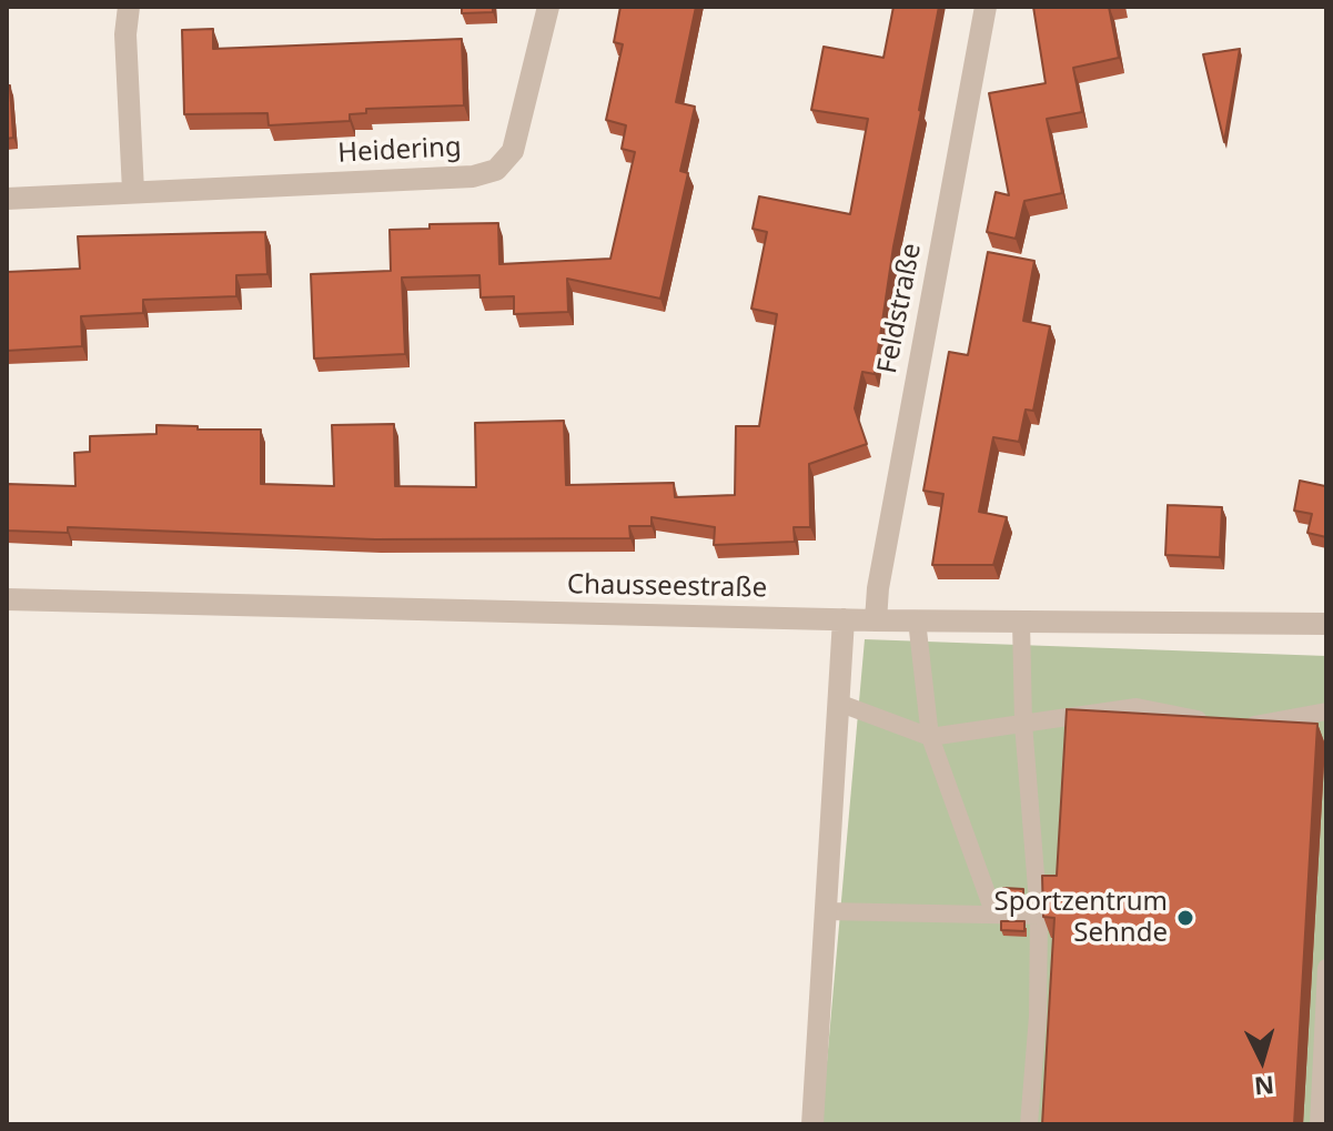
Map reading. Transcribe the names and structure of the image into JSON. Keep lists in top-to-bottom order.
{
  "streets": {
    "street": ["Heidering", "Feldstraße", "Chausseestraße"]
  },
  "crossings": [
    ["Feldstraße", "Chausseestraße"]
  ],
  "places": ["Sportzentrum Sehnde"],
  "north": "bottom"
}
